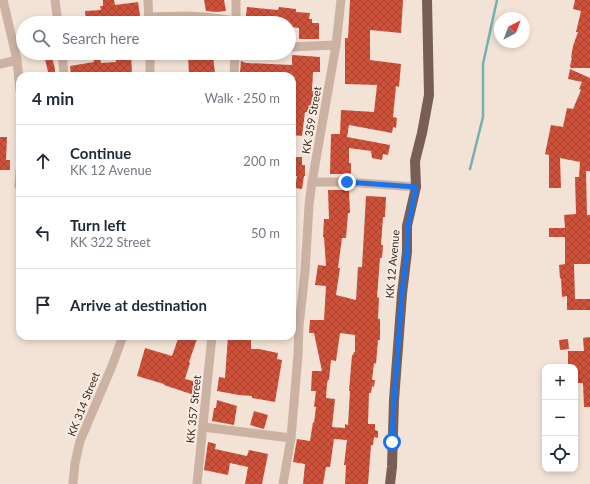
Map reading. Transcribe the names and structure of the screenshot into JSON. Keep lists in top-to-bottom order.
{
  "streets": {
    "main road": ["KK 12 Avenue"],
    "street": ["KK 359 Street", "KK 314 Street", "KK 357 Street"]
  },
  "north": "top right",
  "page": {
    "search": "Search here",
    "heading": ["4 min", "Walk · 250 m"],
    "list": [
      ["Continue", "KK 12 Avenue", "200 m"],
      ["Turn left", "KK 322 Street", "50 m"],
      "Arrive at destination"
    ],
    "map_buttons": ["+", "−"]
  }
}
